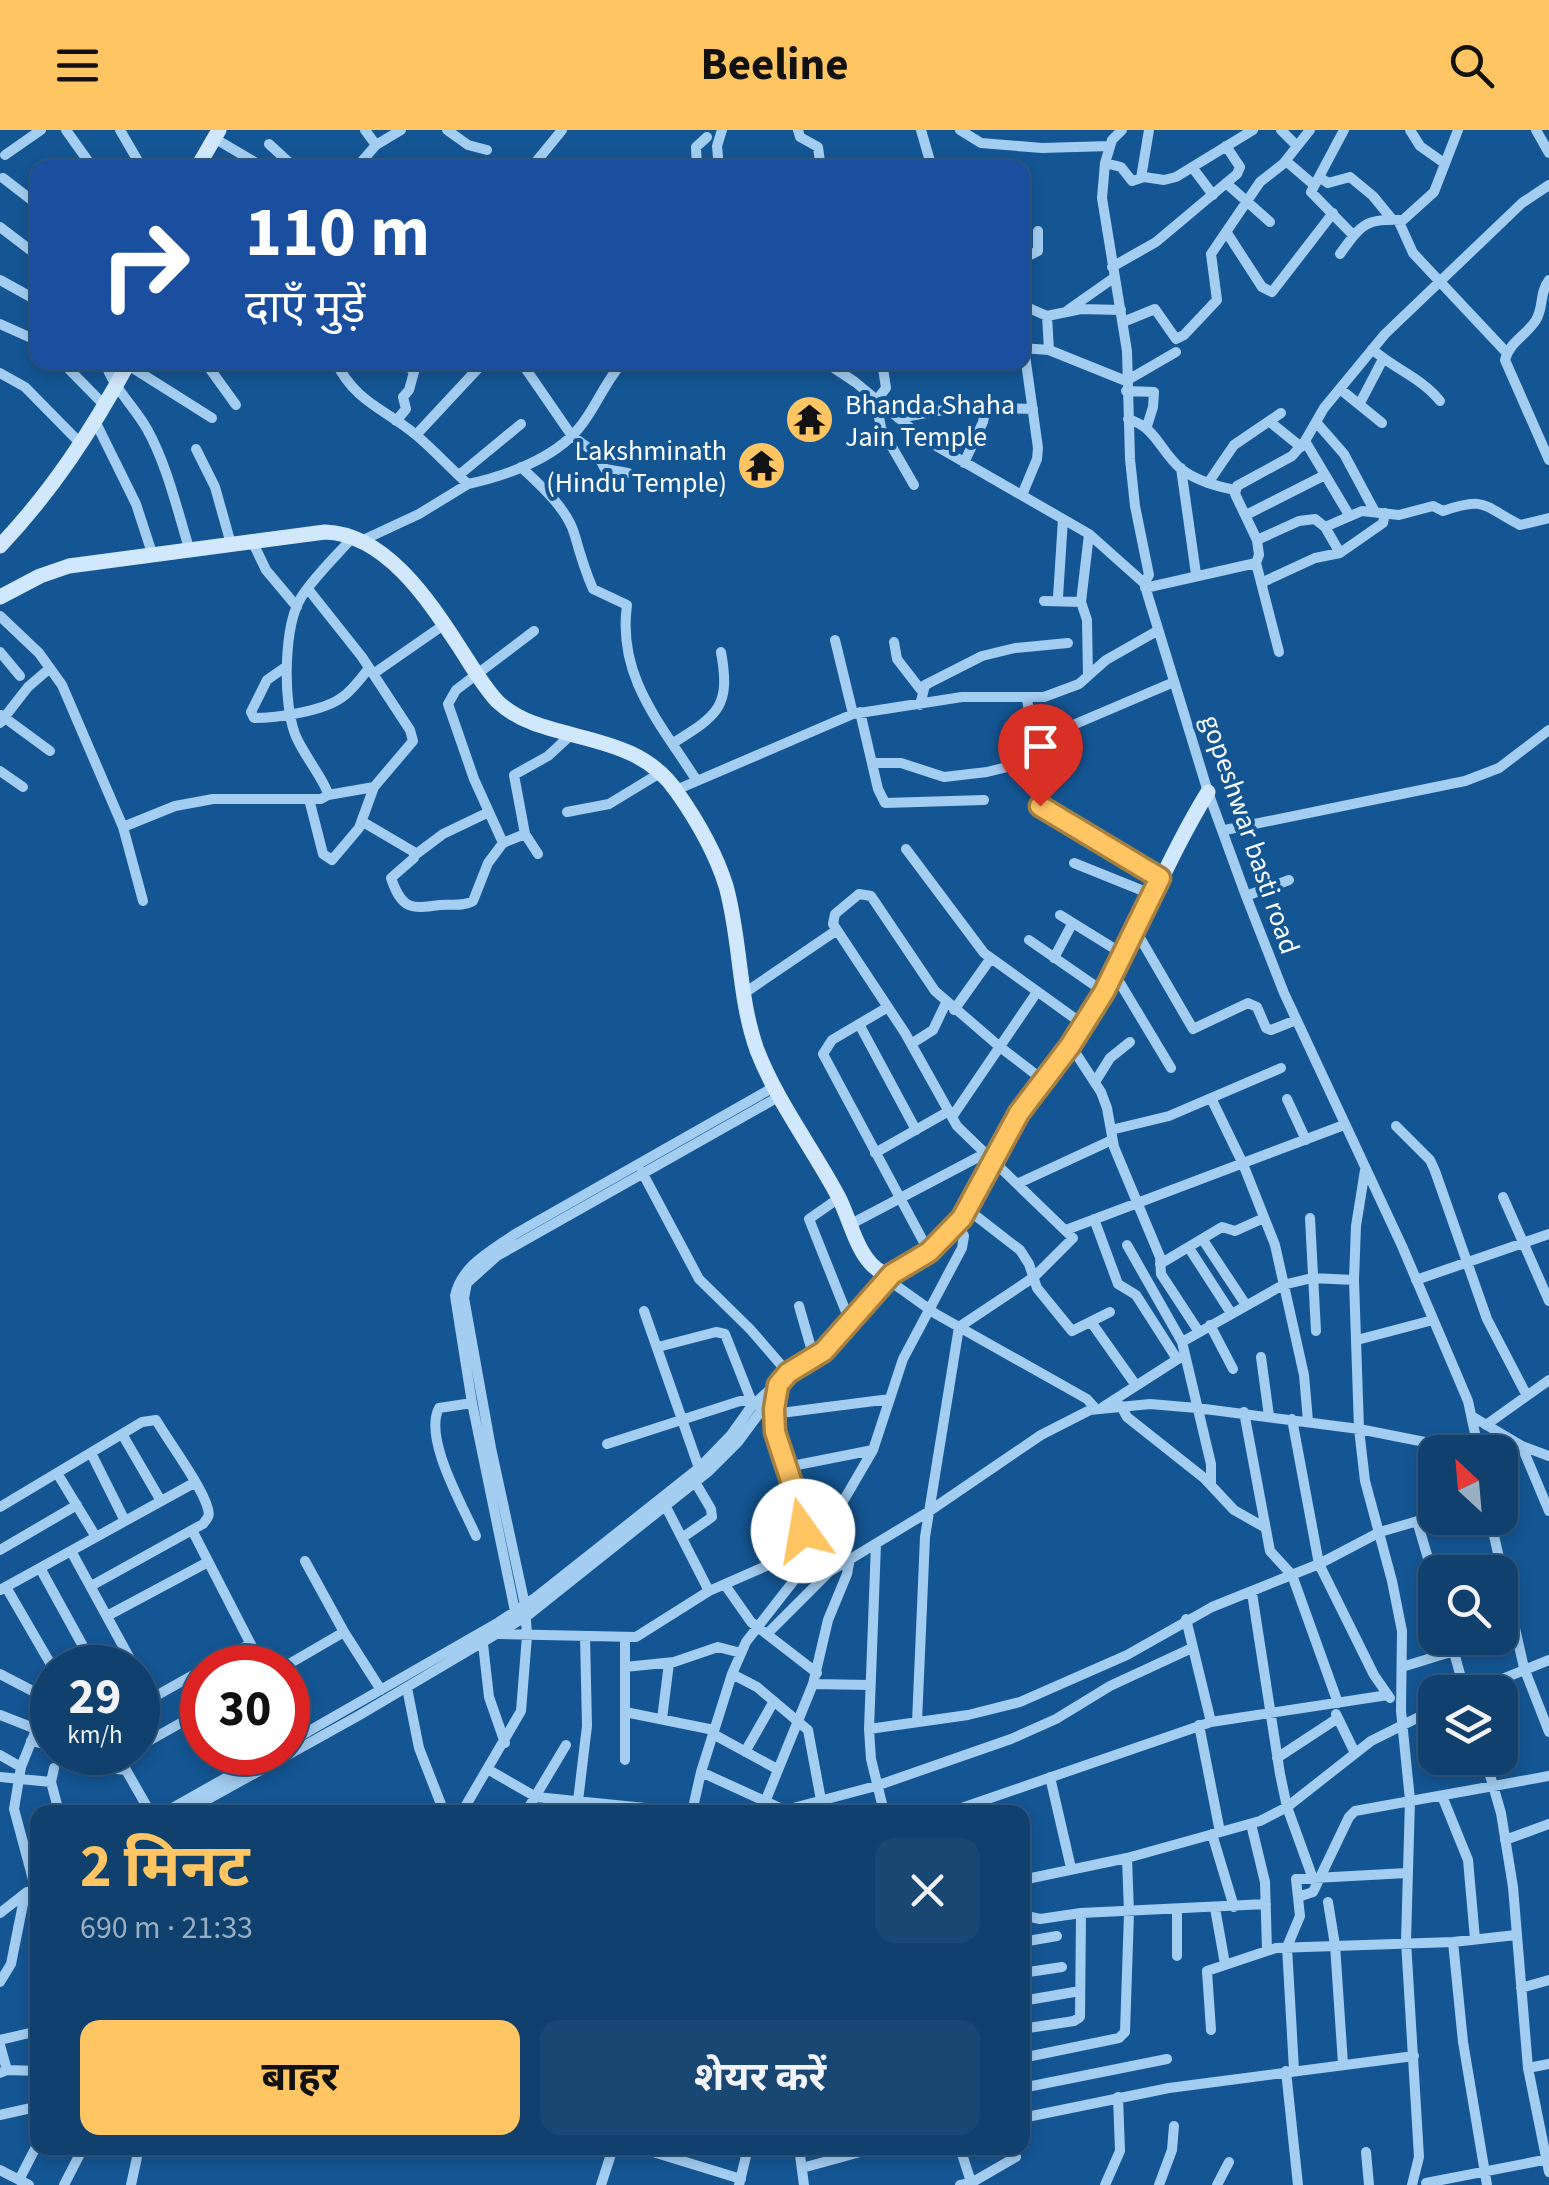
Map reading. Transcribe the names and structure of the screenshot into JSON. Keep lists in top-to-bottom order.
{
  "streets": {
    "street": ["gopeshwar basti road"]
  },
  "places": {
    "temple": ["Bhanda Shaha Jain Temple", "Lakshminath (Hindu Temple)"]
  },
  "north": "top left",
  "page": {
    "header": "Beeline",
    "turn": ["110 m", "दाएँ मुड़ें"],
    "speed": "29 km/h",
    "limit": "30",
    "heading": ["2 मिनट", "690 m · 21:33"],
    "buttons": ["बाहर", "शेयर करें"]
  }
}
